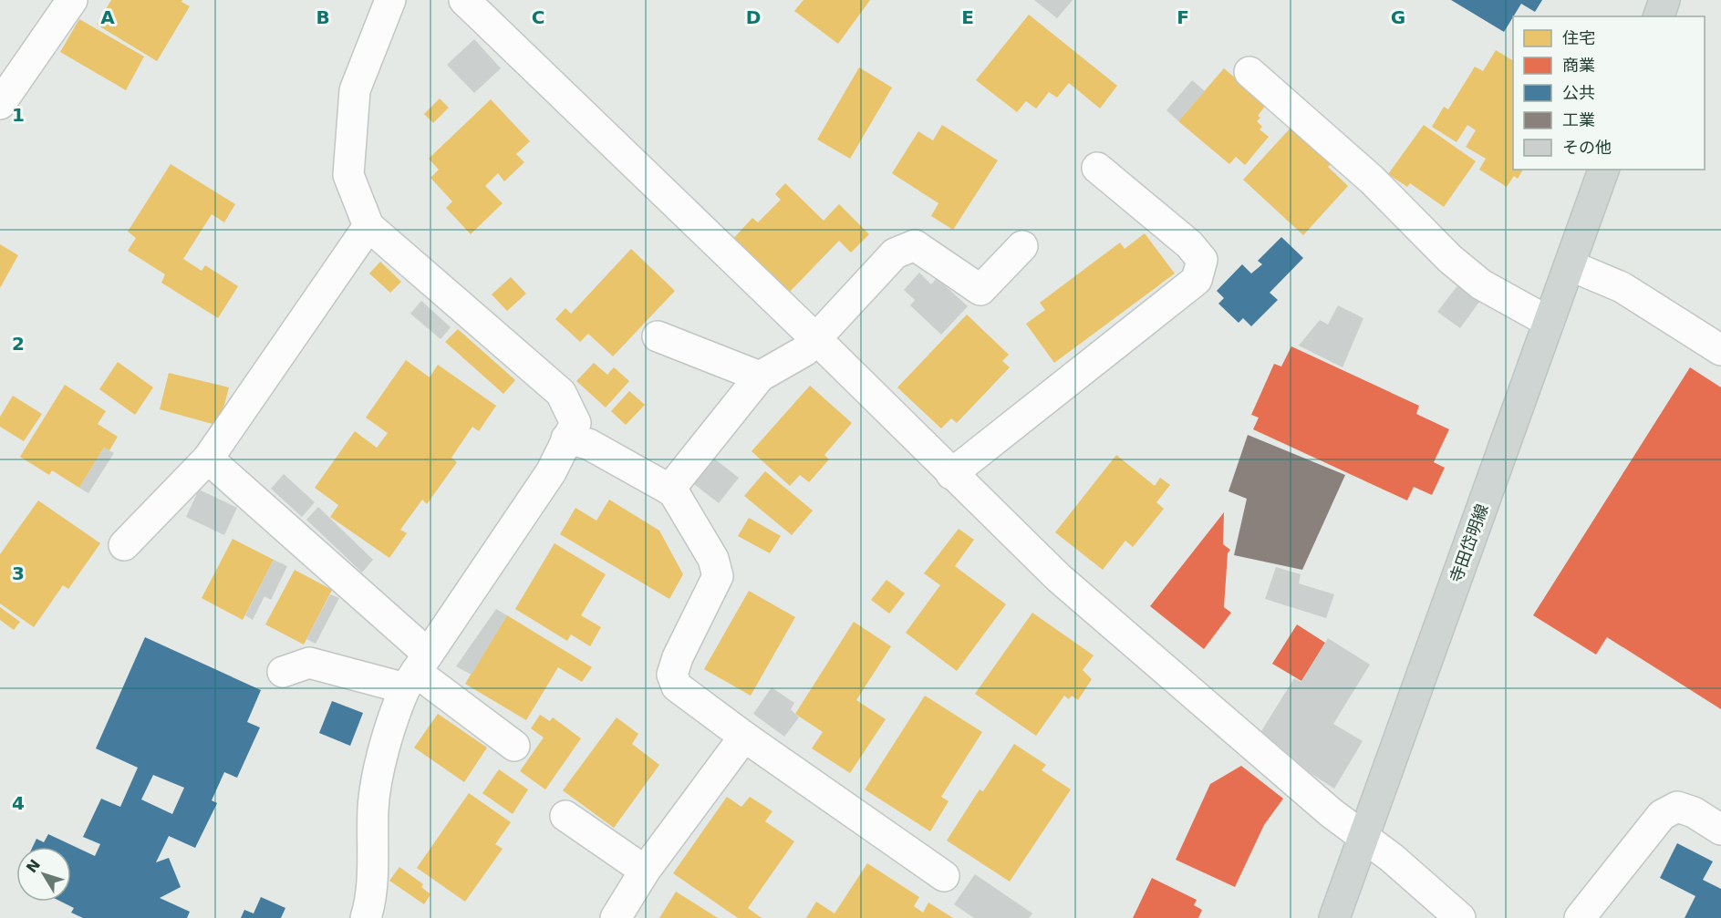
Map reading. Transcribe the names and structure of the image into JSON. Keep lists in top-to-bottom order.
{
  "streets": {
    "main road": ["寺田岱明線"]
  },
  "legend": [
    "住宅",
    "商業",
    "公共",
    "工業",
    "その他"
  ],
  "north": "top left",
  "grid": {
    "columns": [
      "A",
      "B",
      "C",
      "D",
      "E",
      "F",
      "G"
    ],
    "rows": [
      "1",
      "2",
      "3",
      "4"
    ]
  }
}
